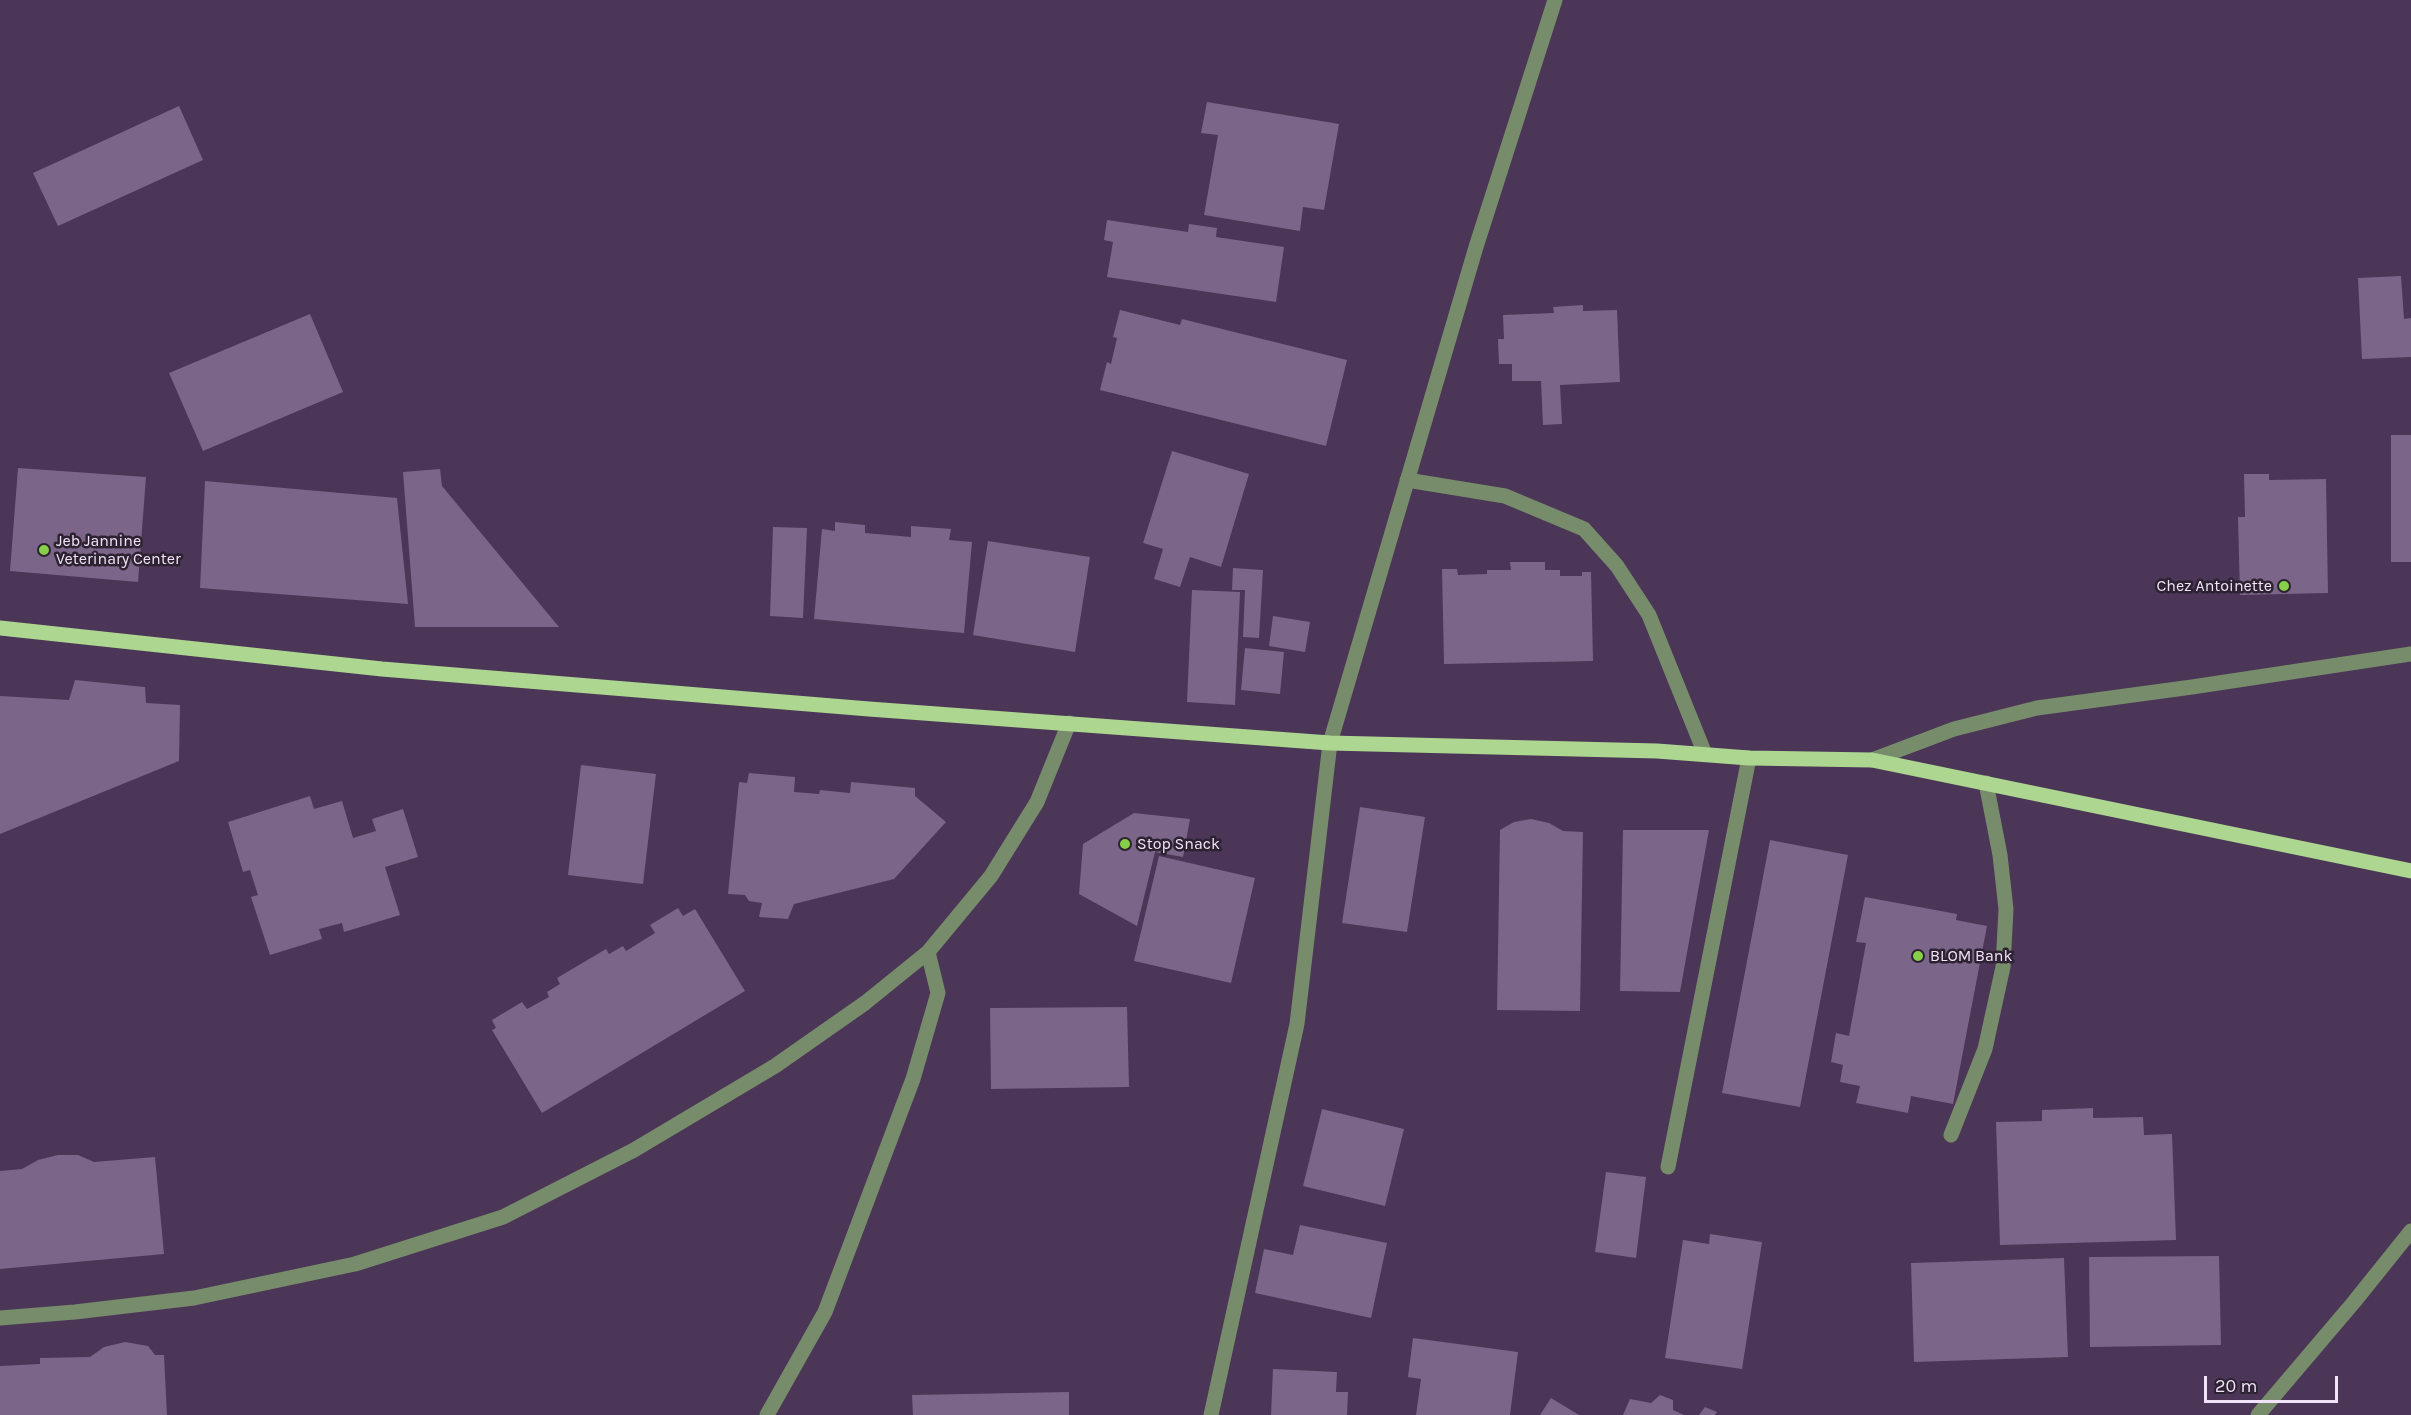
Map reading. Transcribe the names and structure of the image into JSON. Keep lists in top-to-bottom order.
{
  "places": [
    "Jeb Jannine Veterinary Center",
    "Chez Antoinette",
    "Stop Snack",
    "BLOM Bank"
  ],
  "scale_bar": "20 m"
}
